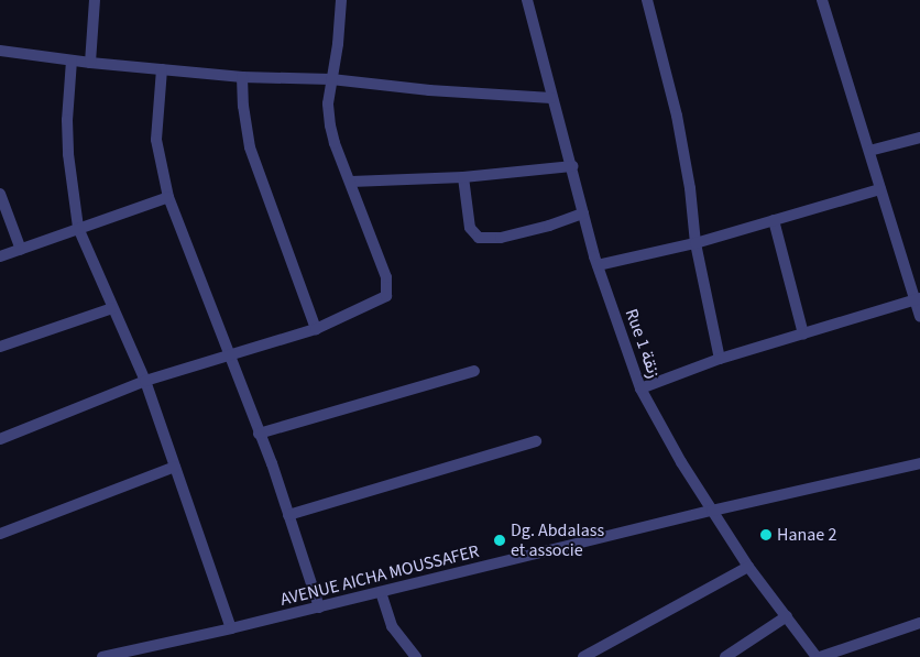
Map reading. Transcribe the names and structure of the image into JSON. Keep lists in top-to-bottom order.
{
  "streets": {
    "street": ["Rue 1 زنقة", "AVENUE AICHA MOUSSAFER"]
  },
  "crossings": [
    ["Rue 1 زنقة", "AVENUE AICHA MOUSSAFER"]
  ],
  "places": ["Hanae 2", "Dg. Abdalass et associe"]
}
